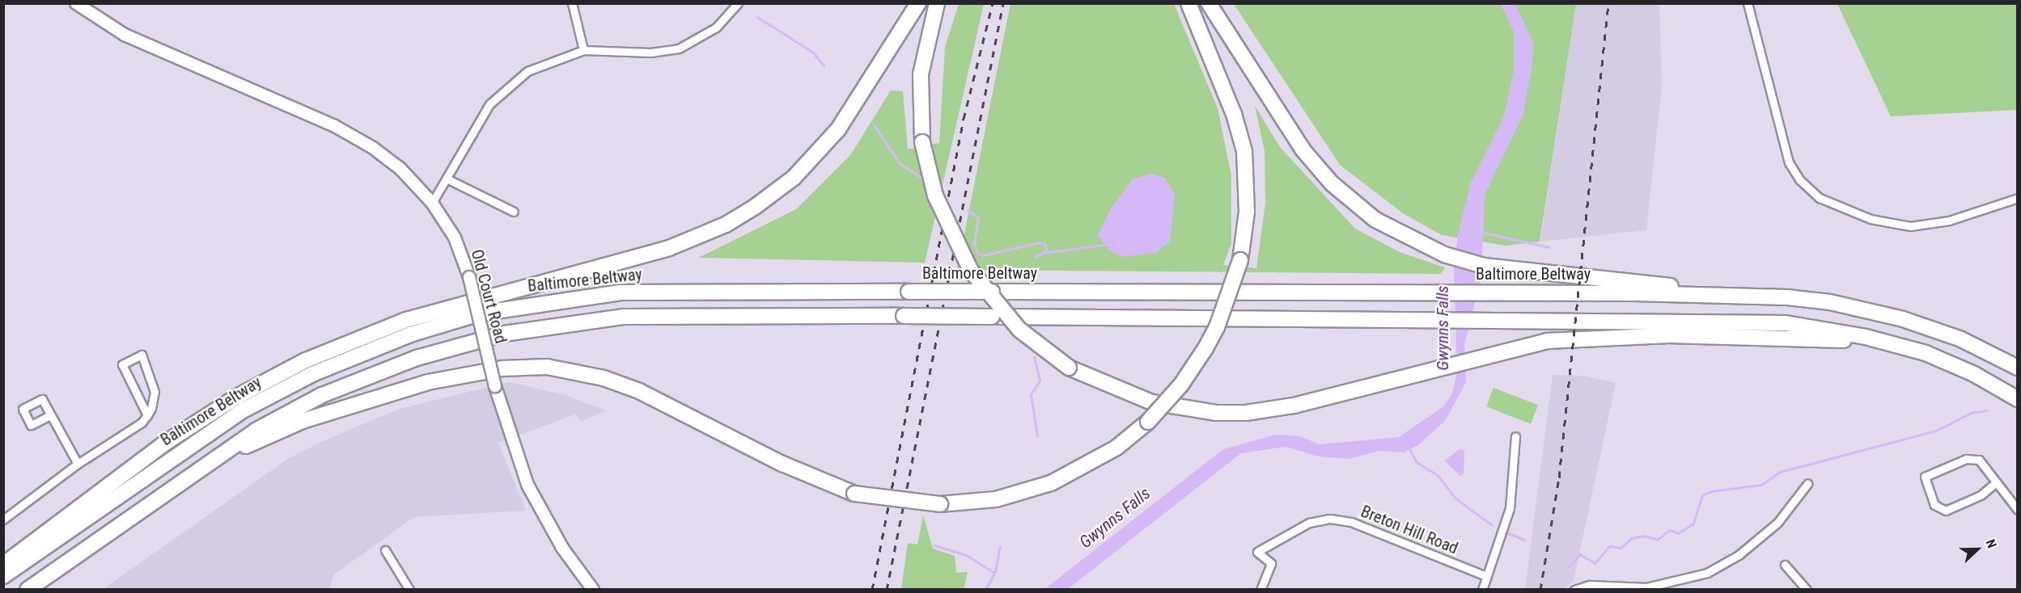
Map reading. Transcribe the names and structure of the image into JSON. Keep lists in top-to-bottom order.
{
  "streets": {
    "highway": ["Baltimore Beltway"],
    "main road": ["Old Court Road"],
    "street": ["Breton Hill Road"]
  },
  "water": ["Gwynns Falls"],
  "north": "right"
}
